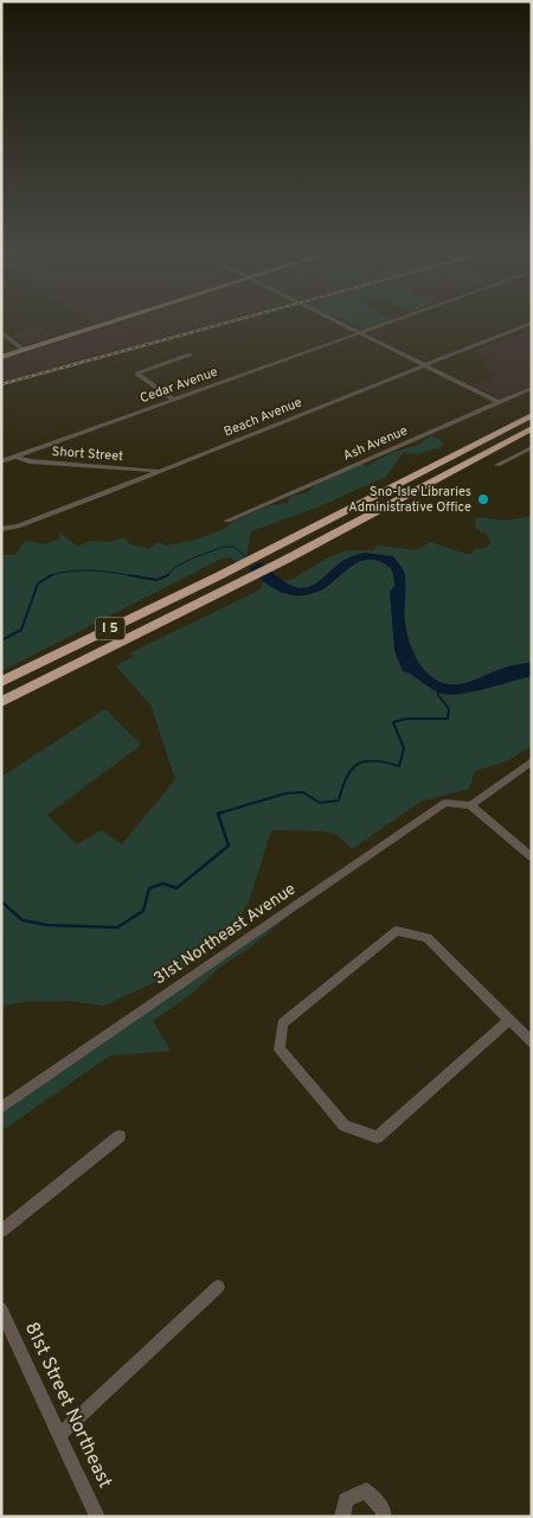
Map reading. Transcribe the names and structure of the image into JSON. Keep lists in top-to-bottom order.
{
  "streets": {
    "highway": ["I 5"],
    "street": [
      "Cedar Avenue",
      "Beach Avenue",
      "Ash Avenue",
      "Short Street",
      "31st Northeast Avenue",
      "81st Street Northeast"
    ]
  },
  "crossings": [
    ["Cedar Avenue", "Short Street"],
    ["Beach Avenue", "Short Street"]
  ],
  "places": ["Sno-Isle Libraries Administrative Office"]
}
